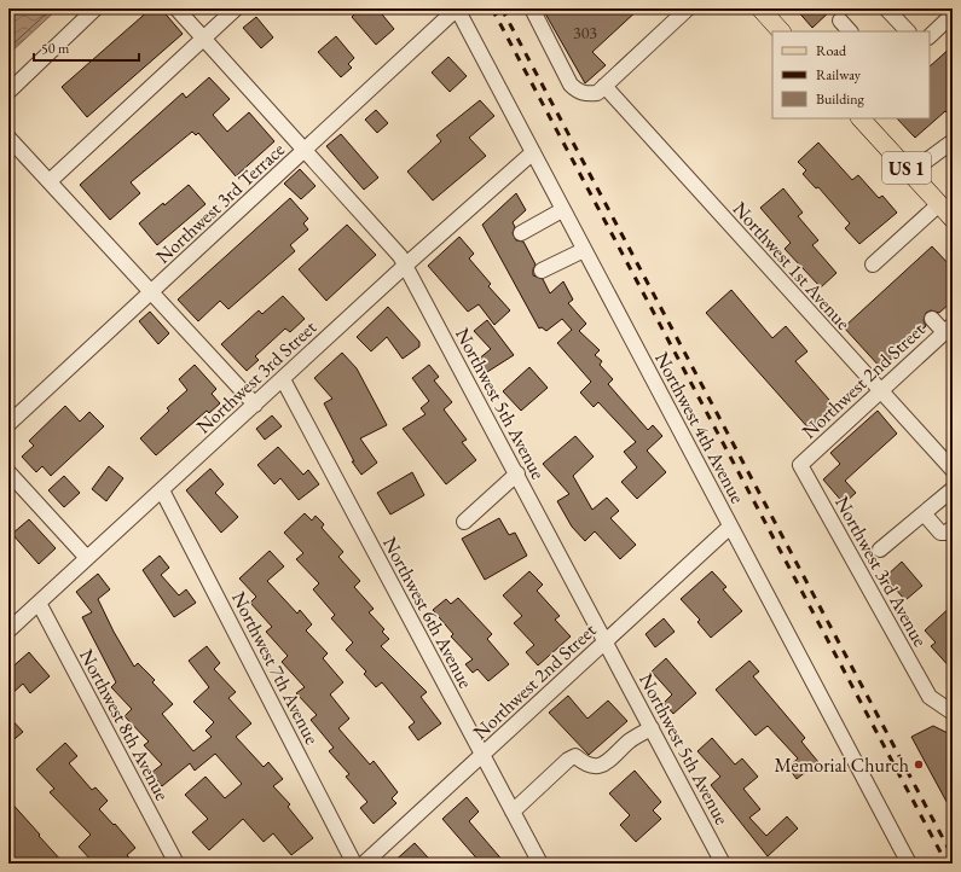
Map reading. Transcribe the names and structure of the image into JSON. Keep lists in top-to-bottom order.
{
  "streets": {
    "main road": ["US 1"],
    "street": [
      "Northwest 3rd Terrace",
      "Northwest 1st Avenue",
      "Northwest 3rd Street",
      "Northwest 2nd Street",
      "Northwest 5th Avenue",
      "Northwest 4th Avenue",
      "Northwest 3rd Avenue",
      "Northwest 6th Avenue",
      "Northwest 7th Avenue",
      "Northwest 8th Avenue"
    ]
  },
  "crossings": [
    ["Northwest 3rd Terrace", "Northwest 5th Avenue"],
    ["Northwest 3rd Terrace", "Northwest 4th Avenue"],
    ["Northwest 1st Avenue", "Northwest 2nd Street"],
    ["Northwest 3rd Street", "Northwest 5th Avenue"],
    ["Northwest 3rd Street", "Northwest 4th Avenue"],
    ["Northwest 3rd Street", "Northwest 6th Avenue"],
    ["Northwest 3rd Street", "Northwest 7th Avenue"],
    ["Northwest 3rd Street", "Northwest 8th Avenue"],
    ["Northwest 2nd Street", "Northwest 5th Avenue"],
    ["Northwest 2nd Street", "Northwest 4th Avenue"],
    ["Northwest 2nd Street", "Northwest 3rd Avenue"],
    ["Northwest 2nd Street", "Northwest 6th Avenue"]
  ],
  "places": ["Memorial Church"],
  "house_numbers": ["303"],
  "legend": ["Road", "Railway", "Building"],
  "scale_bar": "50 m"
}
